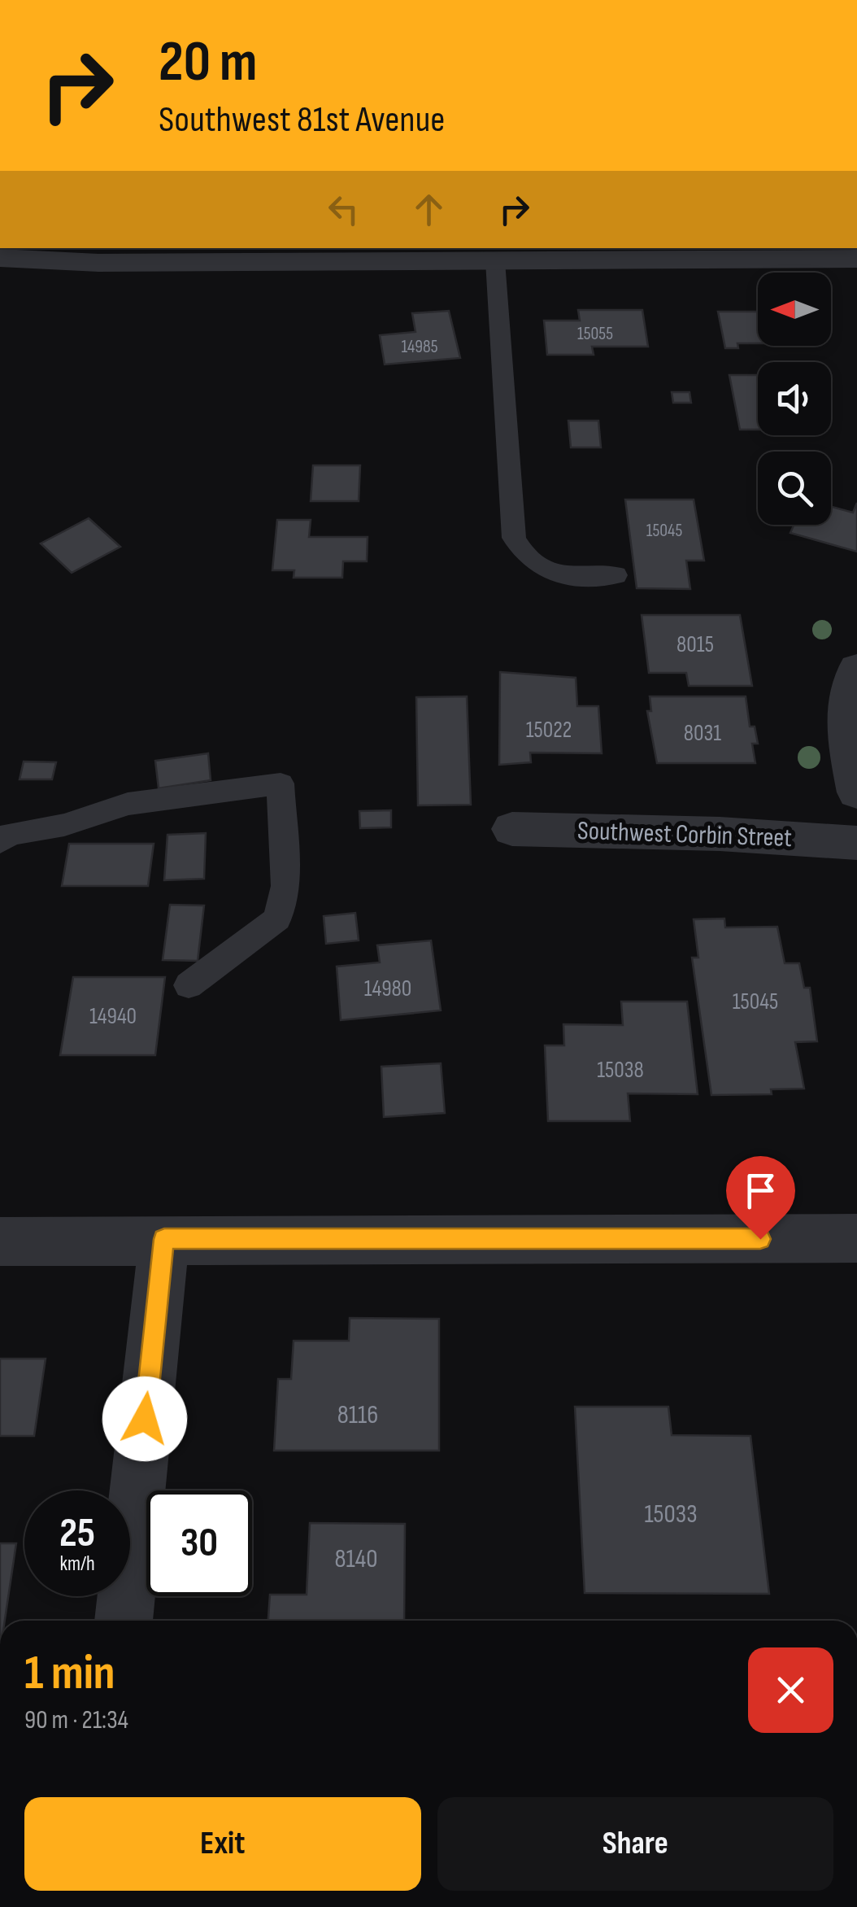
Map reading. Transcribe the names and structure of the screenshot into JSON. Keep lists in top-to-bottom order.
{
  "streets": {
    "street": ["Southwest Corbin Street"]
  },
  "house_numbers": [
    "15055",
    "14985",
    "15045",
    "8015",
    "15022",
    "8031",
    "14980",
    "15045",
    "14940",
    "15038",
    "8116",
    "15033",
    "8140"
  ],
  "north": "left",
  "page": {
    "turn": ["20 m", "Southwest 81st Avenue"],
    "speed": "25 km/h",
    "limit": "30",
    "heading": ["1 min", "90 m · 21:34"],
    "buttons": ["Exit", "Share"]
  }
}
